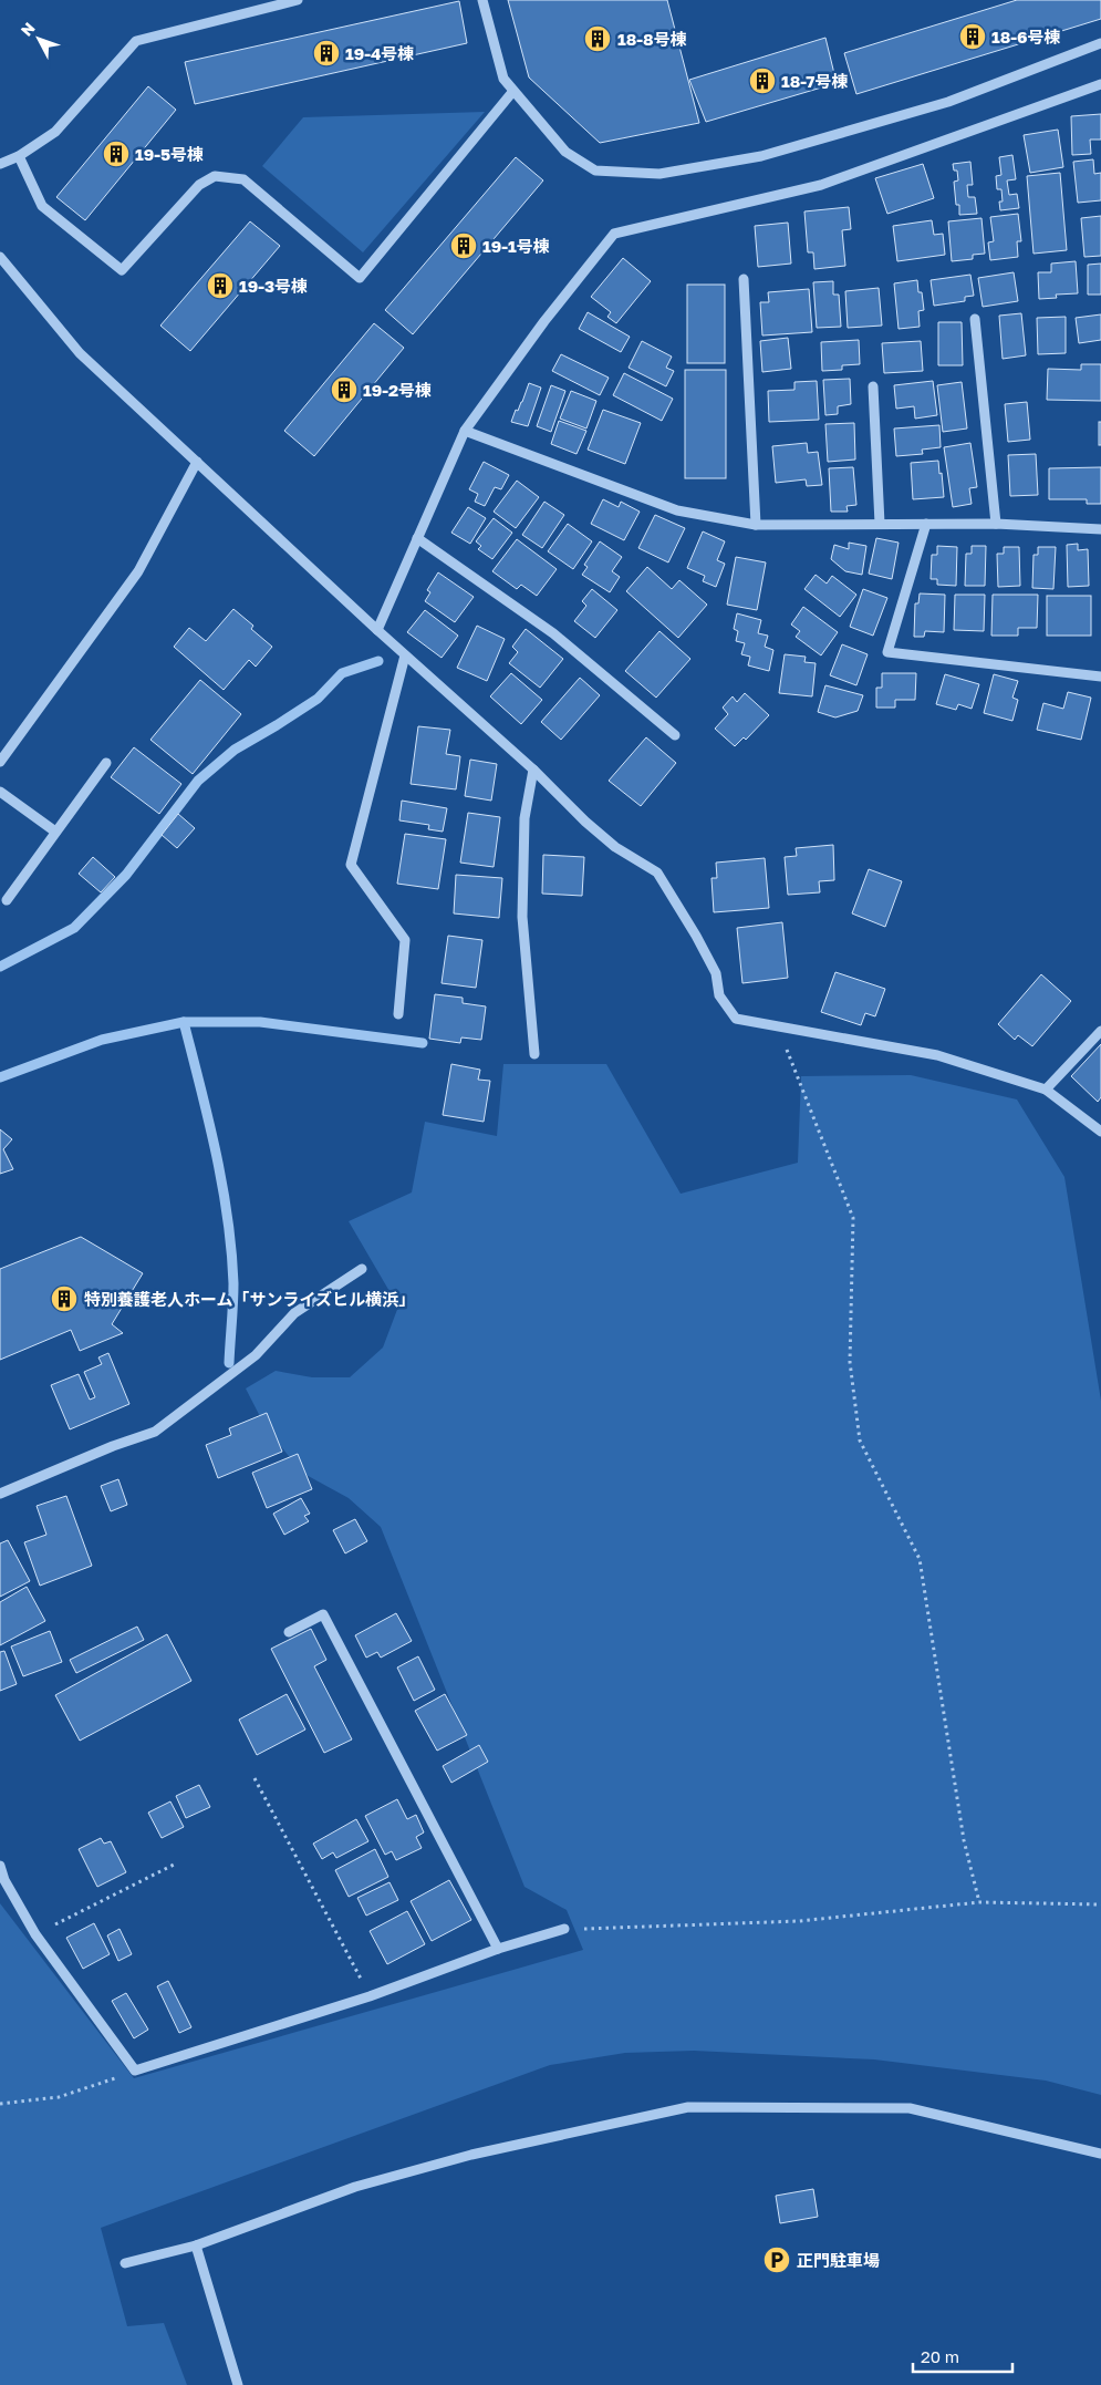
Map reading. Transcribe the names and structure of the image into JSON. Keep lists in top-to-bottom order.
{
  "places": {
    "building": [
      "18-6号棟",
      "18-8号棟",
      "19-4号棟",
      "18-7号棟",
      "19-5号棟",
      "19-1号棟",
      "19-3号棟",
      "19-2号棟",
      "特別養護老人ホーム「サンライズヒル横浜」"
    ],
    "parking": ["正門駐車場"]
  },
  "scale_bar": "20 m",
  "north": "top left"
}
